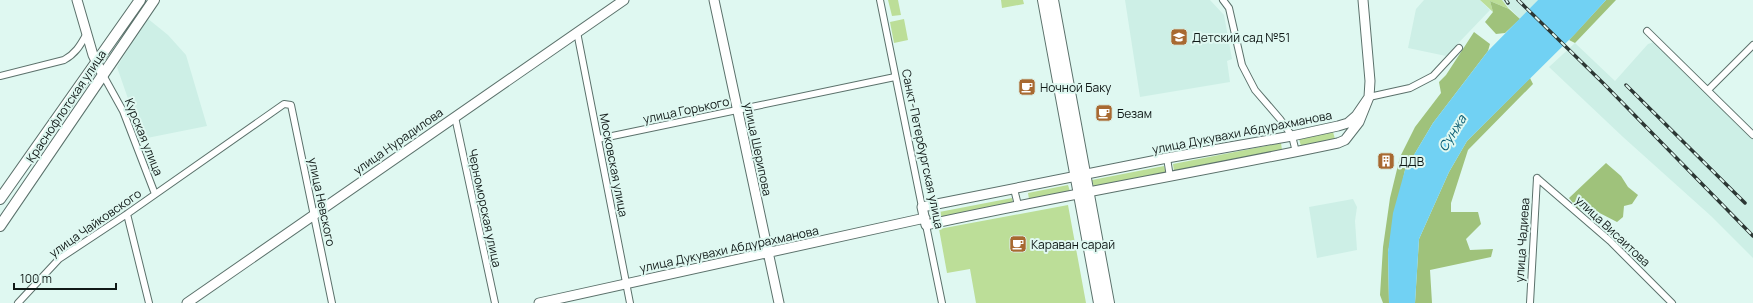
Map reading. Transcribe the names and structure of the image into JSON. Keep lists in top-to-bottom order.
{
  "streets": {
    "main road": ["Краснофлотская улица"],
    "street": [
      "улица Горького",
      "улица Дукувахи Абдурахманова",
      "Курская улица",
      "улица Нурадилова",
      "улица Шерипова",
      "Санкт-Петербургская улица",
      "Московская улица",
      "улица Невского",
      "Черноморская улица",
      "улица Чайковского",
      "улица Висаитова",
      "улица Чадиева"
    ]
  },
  "crossings": [
    ["Краснофлотская улица", "Курская улица"],
    ["улица Горького", "улица Шерипова"],
    ["улица Горького", "Санкт-Петербургская улица"],
    ["улица Горького", "Московская улица"],
    ["улица Дукувахи Абдурахманова", "улица Шерипова"],
    ["улица Дукувахи Абдурахманова", "Санкт-Петербургская улица"],
    ["улица Дукувахи Абдурахманова", "Московская улица"],
    ["Курская улица", "улица Чайковского"],
    ["улица Нурадилова", "Московская улица"],
    ["улица Нурадилова", "улица Невского"],
    ["улица Нурадилова", "Черноморская улица"],
    ["улица Невского", "улица Чайковского"],
    ["улица Висаитова", "улица Чадиева"]
  ],
  "water": ["Сунжа"],
  "places": {
    "school or university": ["Детский сад №51"],
    "cafe": ["Ночной Баку", "Безам", "Караван сарай"],
    "building": ["ДДВ"]
  },
  "scale_bar": "100 m"
}
